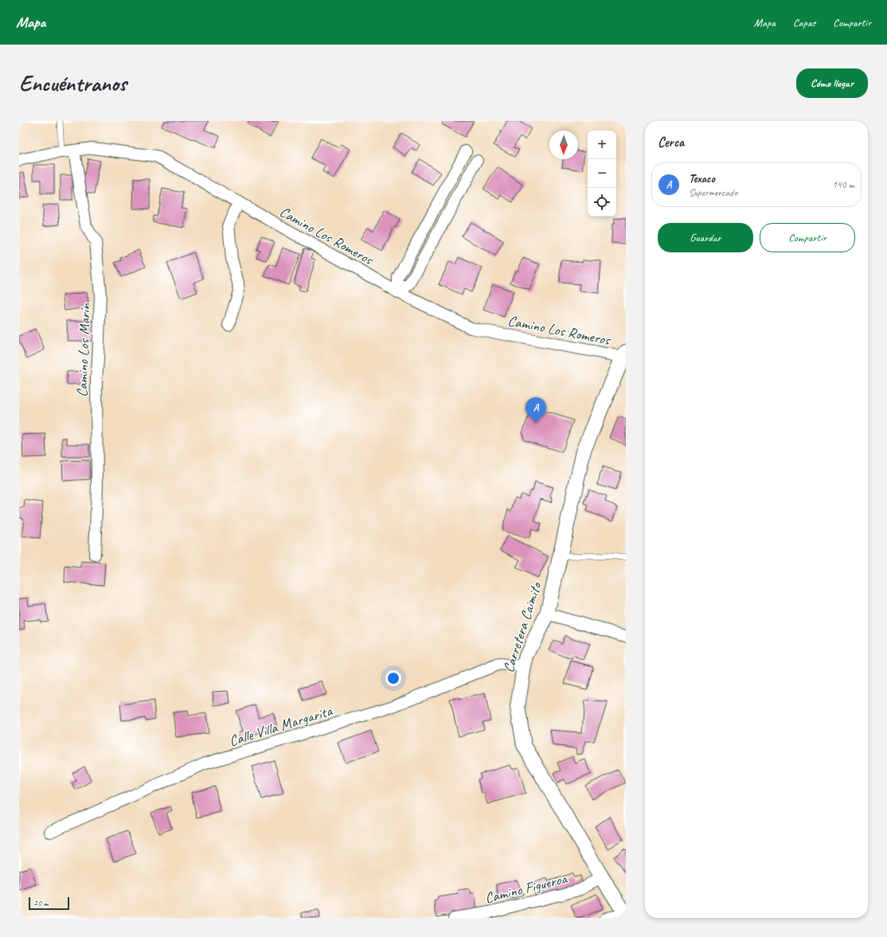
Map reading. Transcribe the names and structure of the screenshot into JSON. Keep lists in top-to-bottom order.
{
  "streets": {
    "street": [
      "Camino Los Romeros",
      "Camino Los Marín",
      "Carretera Caimito",
      "Calle Villa Margarita",
      "Camino Figueroa"
    ]
  },
  "crossings": [
    ["Camino Los Romeros", "Camino Los Marín"],
    ["Camino Los Romeros", "Carretera Caimito"],
    ["Carretera Caimito", "Calle Villa Margarita"],
    ["Carretera Caimito", "Camino Figueroa"]
  ],
  "scale_bar": "20 m",
  "north": "bottom",
  "page": {
    "header": "Mapa",
    "nav": ["Mapa", "Capas", "Compartir"],
    "buttons": [
      "Cómo llegar",
      ["Guardar", "Compartir"]
    ],
    "title": "Encuéntranos",
    "heading": "Cerca",
    "map_buttons": ["+", "−"],
    "list": [
      {
        "mark": "A",
        "name": "Texaco",
        "note": "Supermercado",
        "value": "140 m"
      }
    ],
    "pins": "A",
    "scale": "20 m"
  }
}
